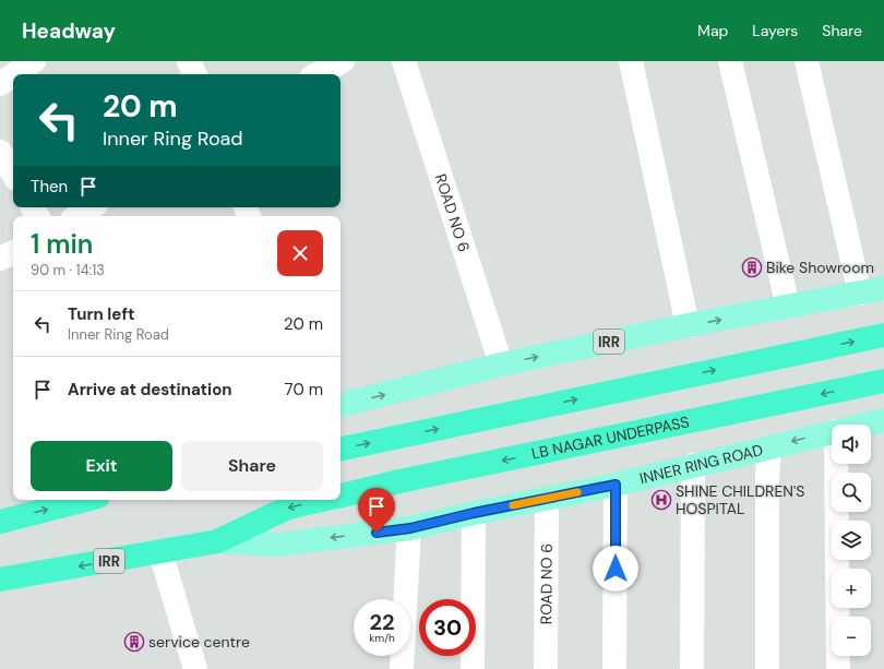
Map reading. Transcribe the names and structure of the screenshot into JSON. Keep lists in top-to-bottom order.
{
  "streets": {
    "highway": ["IRR", "LB NAGAR UNDERPASS", "INNER RING ROAD"],
    "street": ["ROAD NO 6"]
  },
  "crossings": [
    ["ROAD NO 6", "IRR"],
    ["ROAD NO 6", "INNER RING ROAD"],
    ["LB NAGAR UNDERPASS", "INNER RING ROAD"]
  ],
  "one_way": ["INNER RING ROAD"],
  "places": {
    "building": ["Bike Showroom", "service centre"],
    "hospital": ["SHINE CHILDREN'S HOSPITAL"]
  },
  "page": {
    "header": "Headway",
    "nav": ["Map", "Layers", "Share"],
    "turn": ["20 m", "Inner Ring Road"],
    "then": "Then",
    "heading": ["1 min", "90 m · 14:13"],
    "list": [
      {
        "name": "Turn left",
        "note": "Inner Ring Road",
        "value": "20 m"
      },
      {
        "name": "Arrive at destination",
        "value": "70 m"
      }
    ],
    "map_buttons": ["+", "−"],
    "buttons": ["Exit", "Share"],
    "speed": "22 km/h",
    "limit": "30"
  }
}
